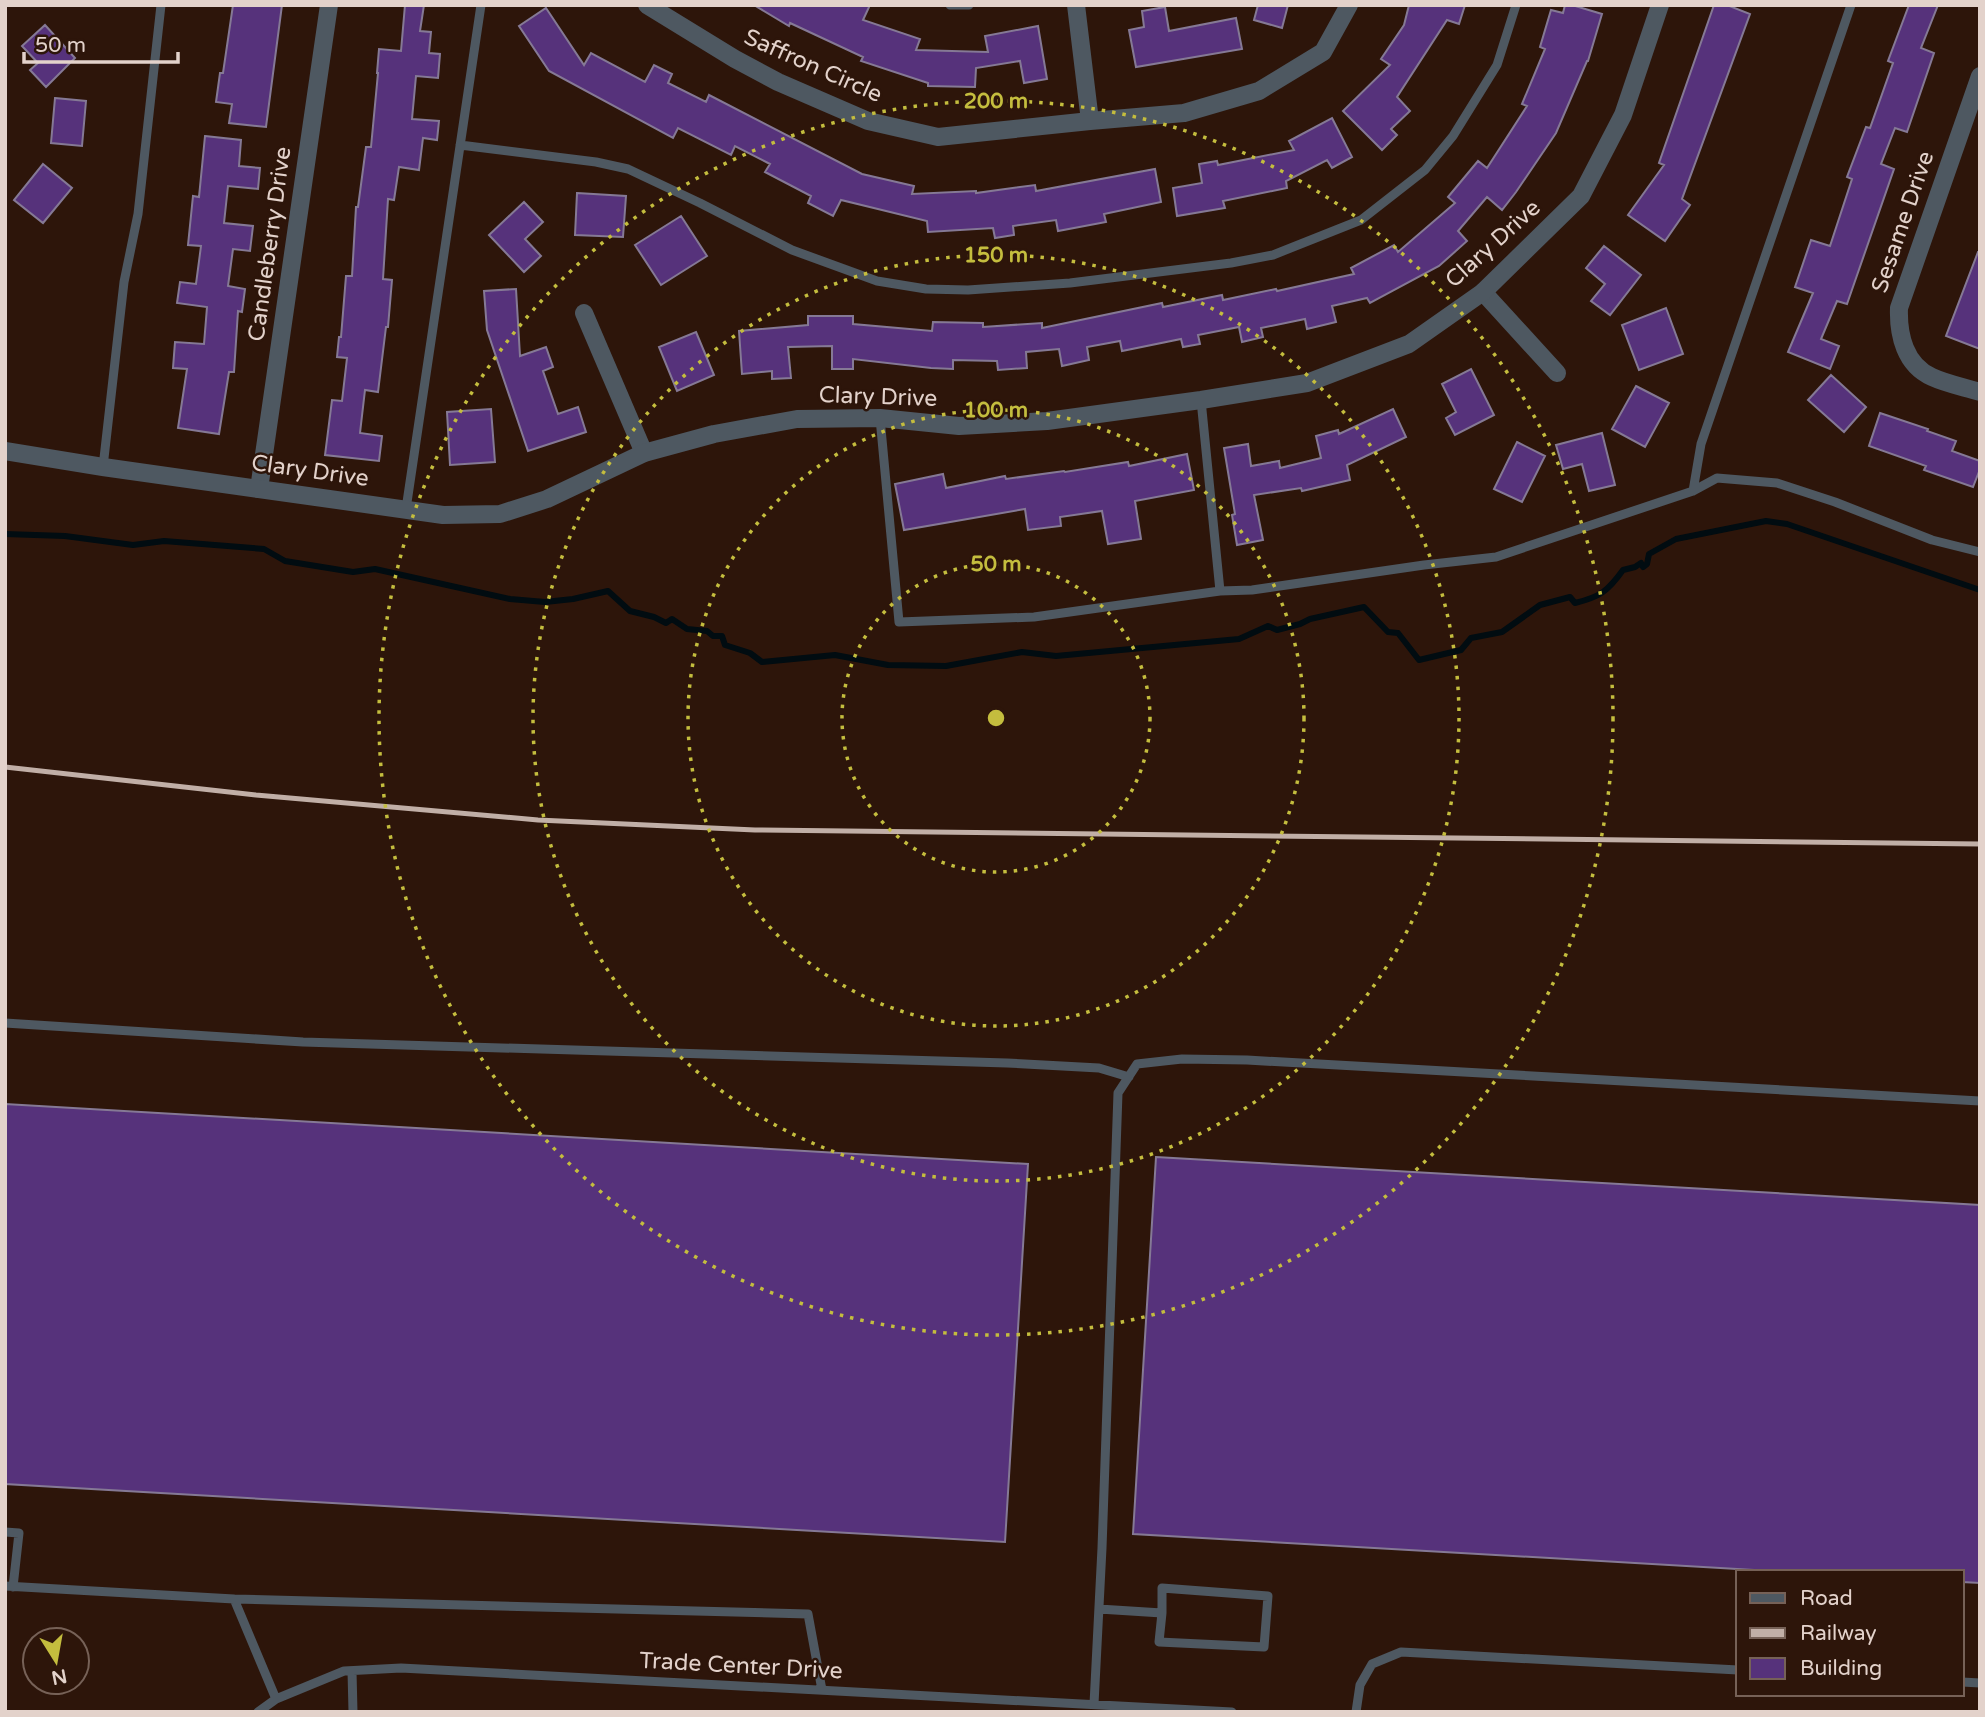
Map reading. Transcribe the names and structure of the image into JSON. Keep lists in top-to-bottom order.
{
  "streets": {
    "street": [
      "Saffron Circle",
      "Sesame Drive",
      "Candleberry Drive",
      "Clary Drive"
    ],
    "lane": ["Trade Center Drive"]
  },
  "crossings": [
    ["Candleberry Drive", "Clary Drive"]
  ],
  "legend": ["Road", "Railway", "Building"],
  "scale_bar": "50 m",
  "north": "bottom",
  "rings": [
    "200 m",
    "150 m",
    "100 m",
    "50 m"
  ]
}
